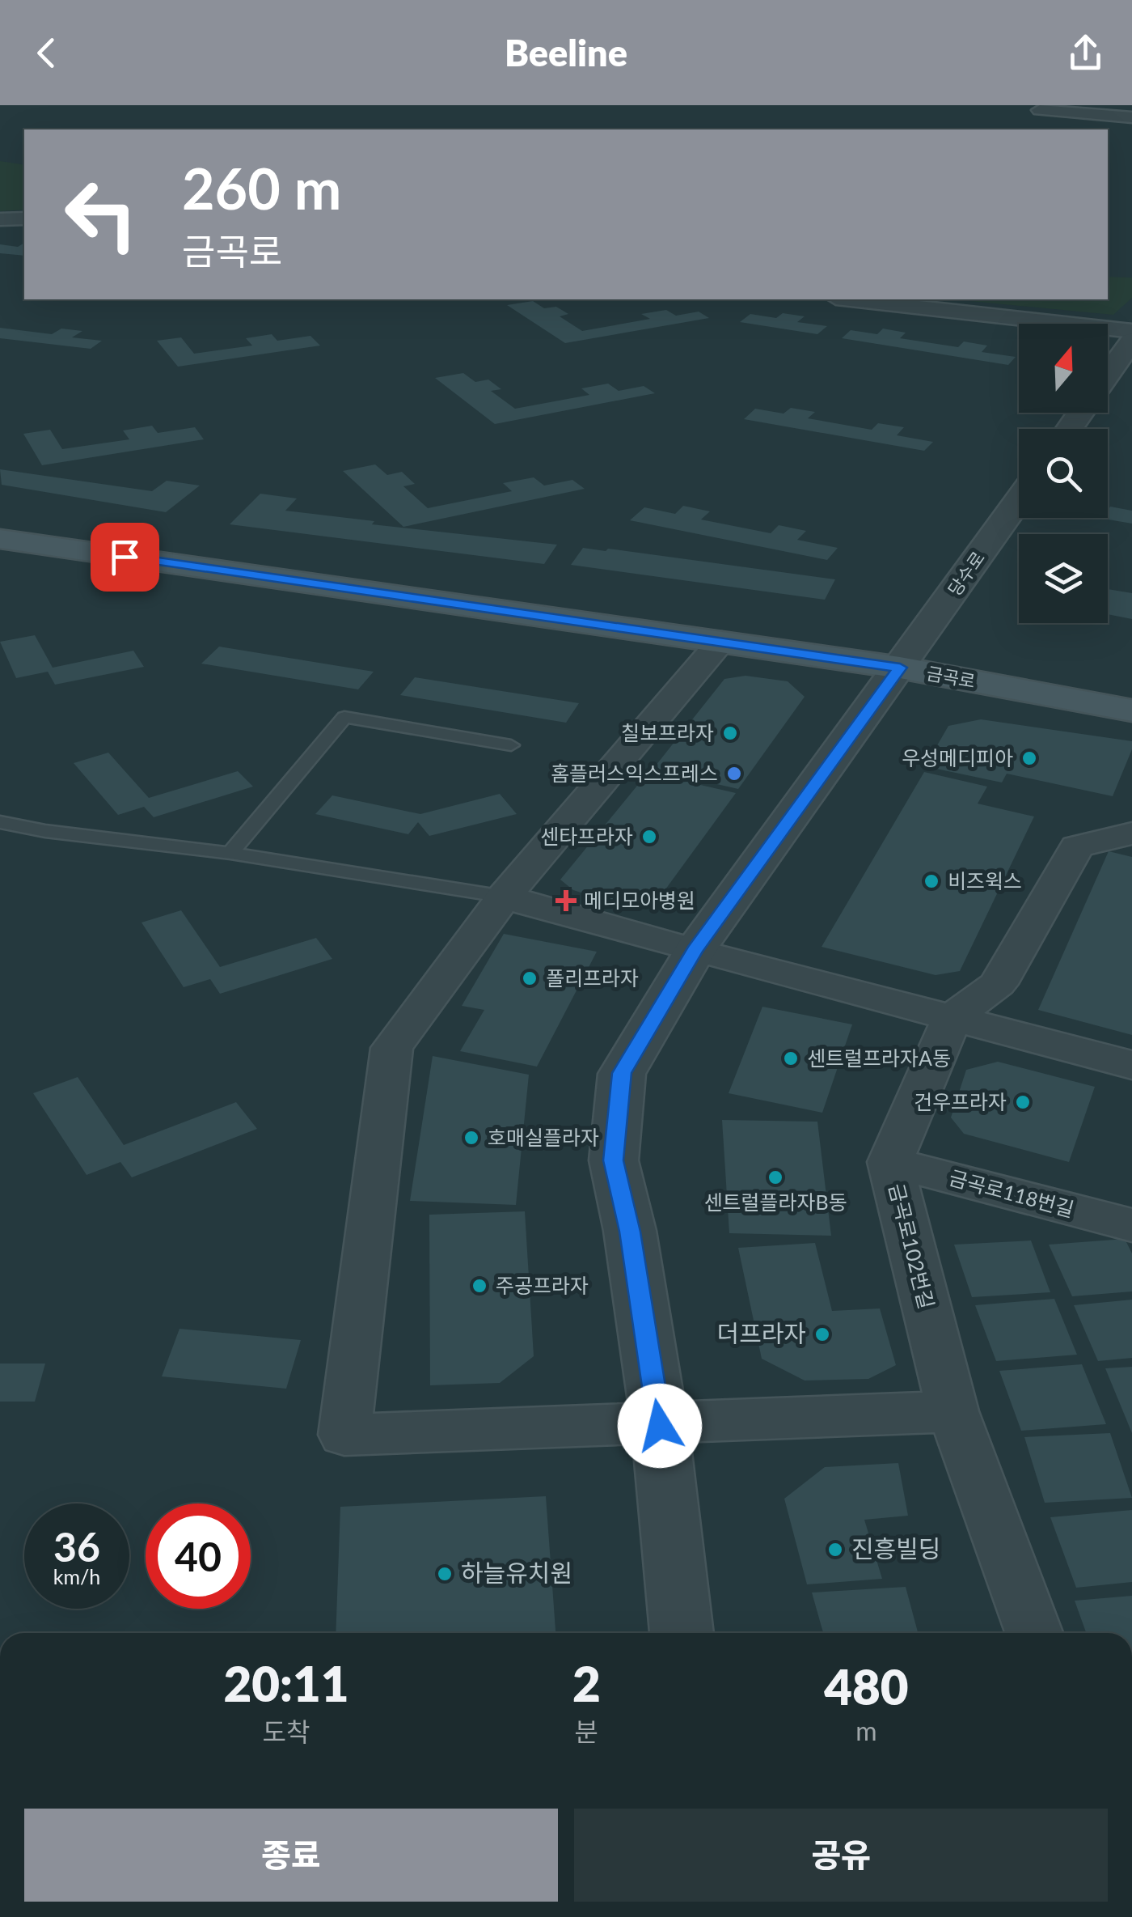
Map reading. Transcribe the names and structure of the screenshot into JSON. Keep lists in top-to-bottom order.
{
  "streets": {
    "main road": ["금곡로"],
    "street": ["당수로", "금곡로118번길", "금곡로102번길"]
  },
  "crossings": [
    ["당수로", "금곡로"],
    ["금곡로118번길", "금곡로102번길"]
  ],
  "places": {
    "other": [
      "칠보프라자",
      "우성메디피아",
      "홈플러스익스프레스",
      "센타프라자",
      "비즈윅스",
      "폴리프라자",
      "센트럴프라자A동",
      "건우프라자",
      "호매실플라자",
      "센트럴플라자B동",
      "주공프라자",
      "더프라자",
      "진흥빌딩",
      "하늘유치원"
    ],
    "health": ["메디모아병원"]
  },
  "north": "top",
  "page": {
    "header": "Beeline",
    "turn": ["260 m", "금곡로"],
    "speed": "36 km/h",
    "limit": "40",
    "eta": [
      "20:11",
      "도착",
      "2",
      "분",
      "480",
      "m"
    ],
    "buttons": ["종료", "공유"]
  }
}
